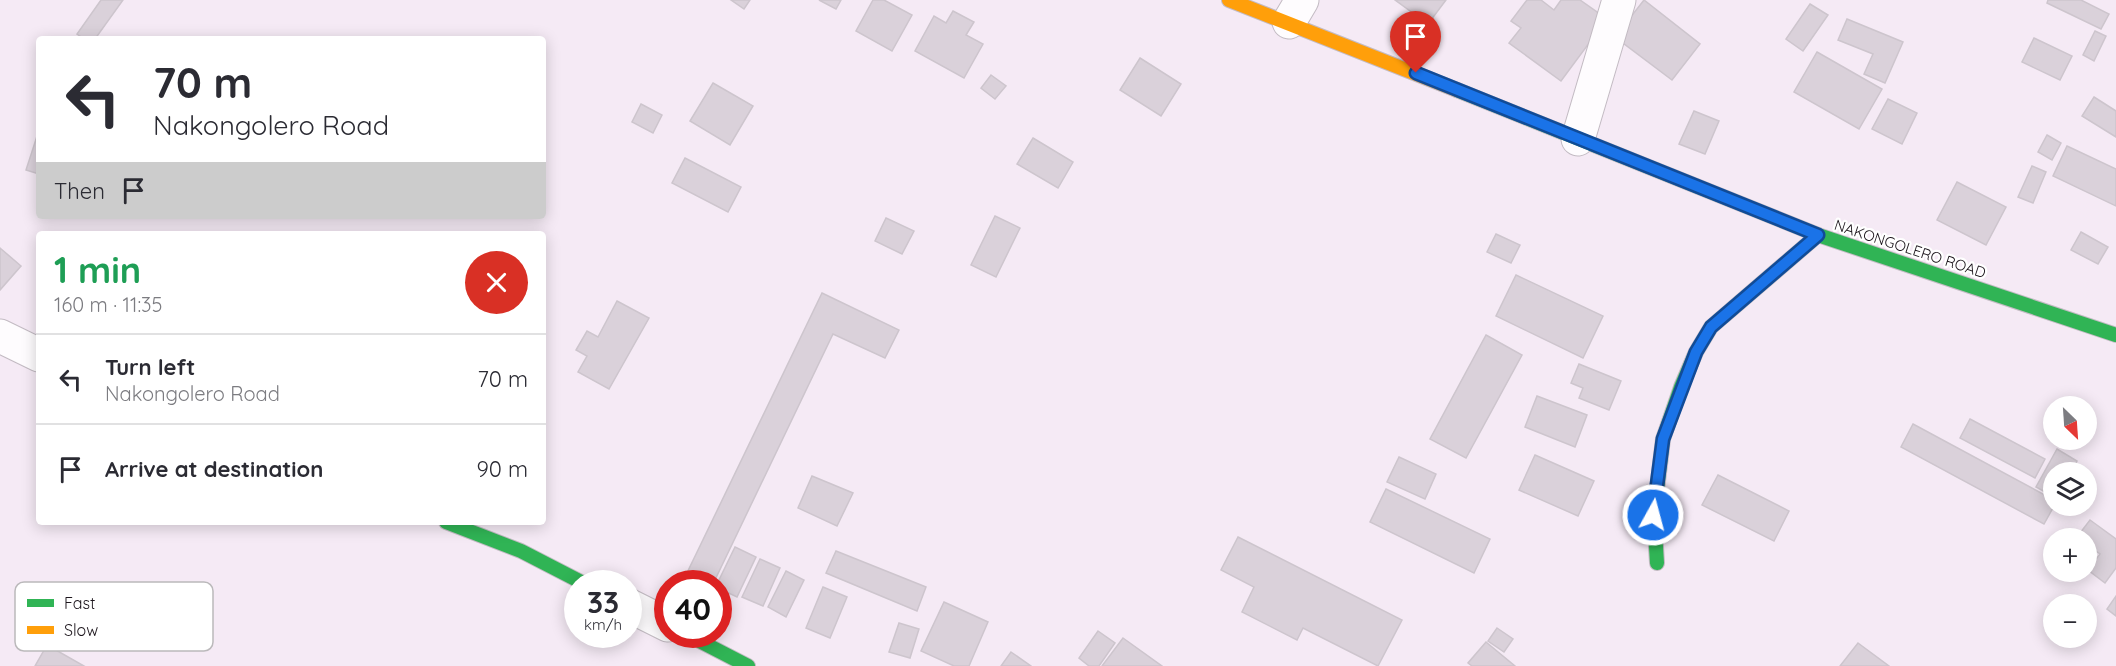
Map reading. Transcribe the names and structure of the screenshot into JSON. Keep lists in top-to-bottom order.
{
  "streets": {
    "street": ["NAKONGOLERO ROAD"]
  },
  "legend": ["Fast", "Slow"],
  "north": "bottom right",
  "page": {
    "turn": ["70 m", "Nakongolero Road"],
    "then": "Then",
    "heading": ["1 min", "160 m · 11:35"],
    "list": [
      {
        "name": "Turn left",
        "note": "Nakongolero Road",
        "value": "70 m"
      },
      {
        "name": "Arrive at destination",
        "value": "90 m"
      }
    ],
    "map_buttons": ["+", "−"],
    "speed": "33 km/h",
    "limit": "40"
  }
}
